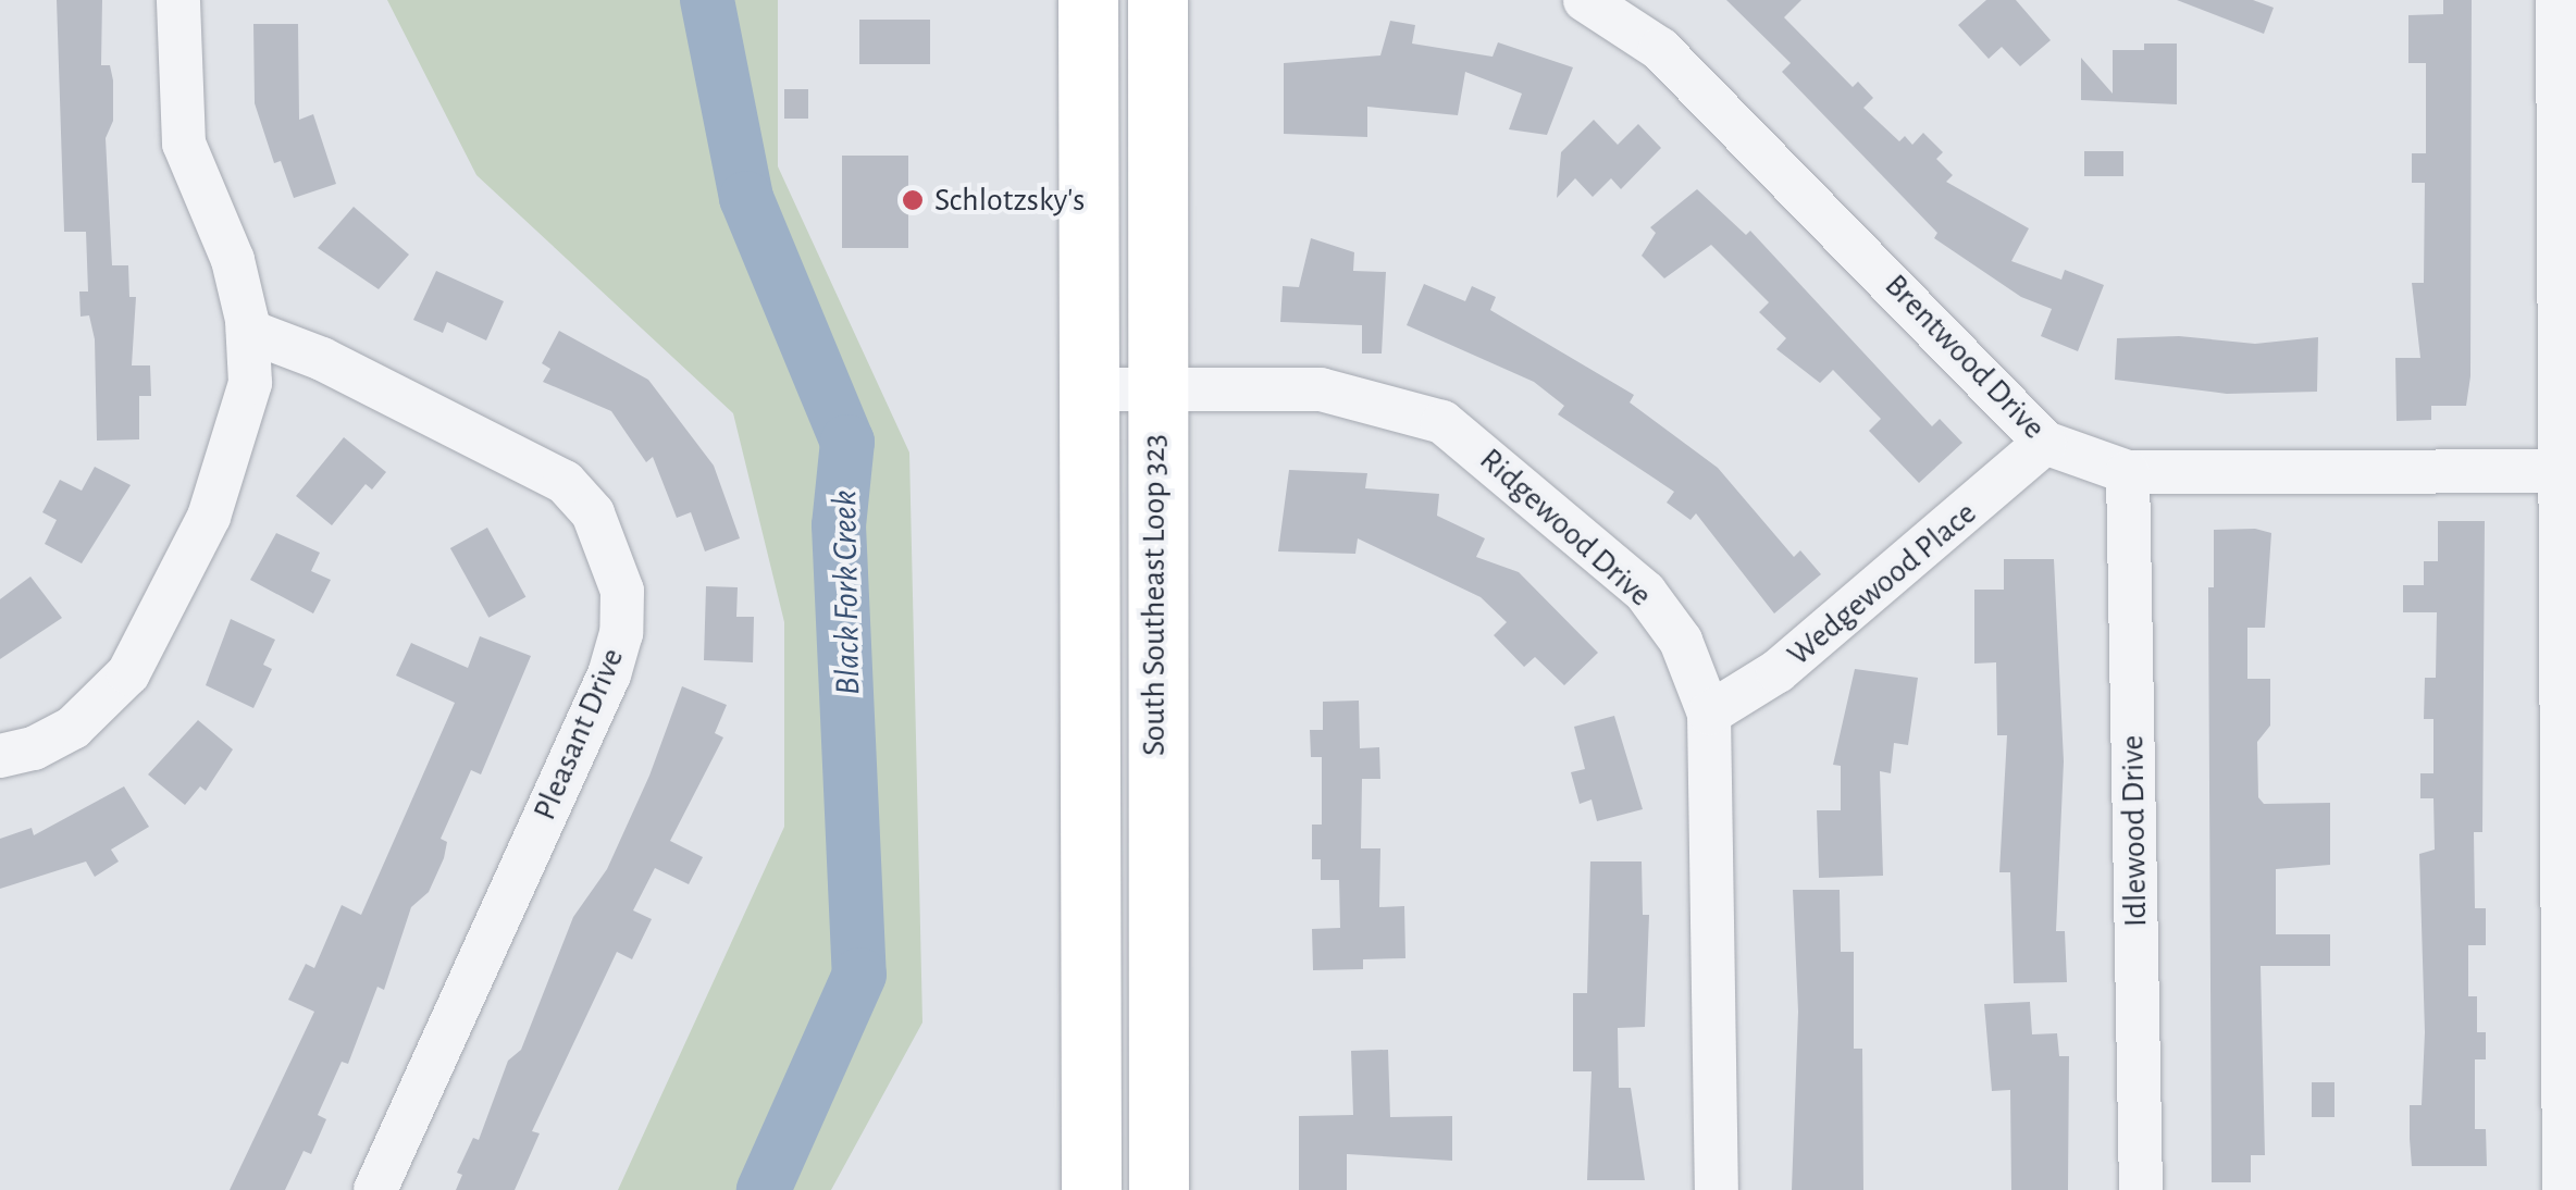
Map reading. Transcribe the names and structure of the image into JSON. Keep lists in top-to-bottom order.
{
  "streets": {
    "highway": ["South Southeast Loop 323"],
    "street": [
      "Brentwood Drive",
      "Ridgewood Drive",
      "Wedgewood Place",
      "Pleasant Drive",
      "Idlewood Drive"
    ]
  },
  "crossings": [
    ["Brentwood Drive", "Wedgewood Place"],
    ["Brentwood Drive", "Idlewood Drive"],
    ["Ridgewood Drive", "Wedgewood Place"],
    ["Ridgewood Drive", "South Southeast Loop 323"]
  ],
  "water": ["Black Fork Creek"],
  "places": ["Schlotzsky's"]
}
